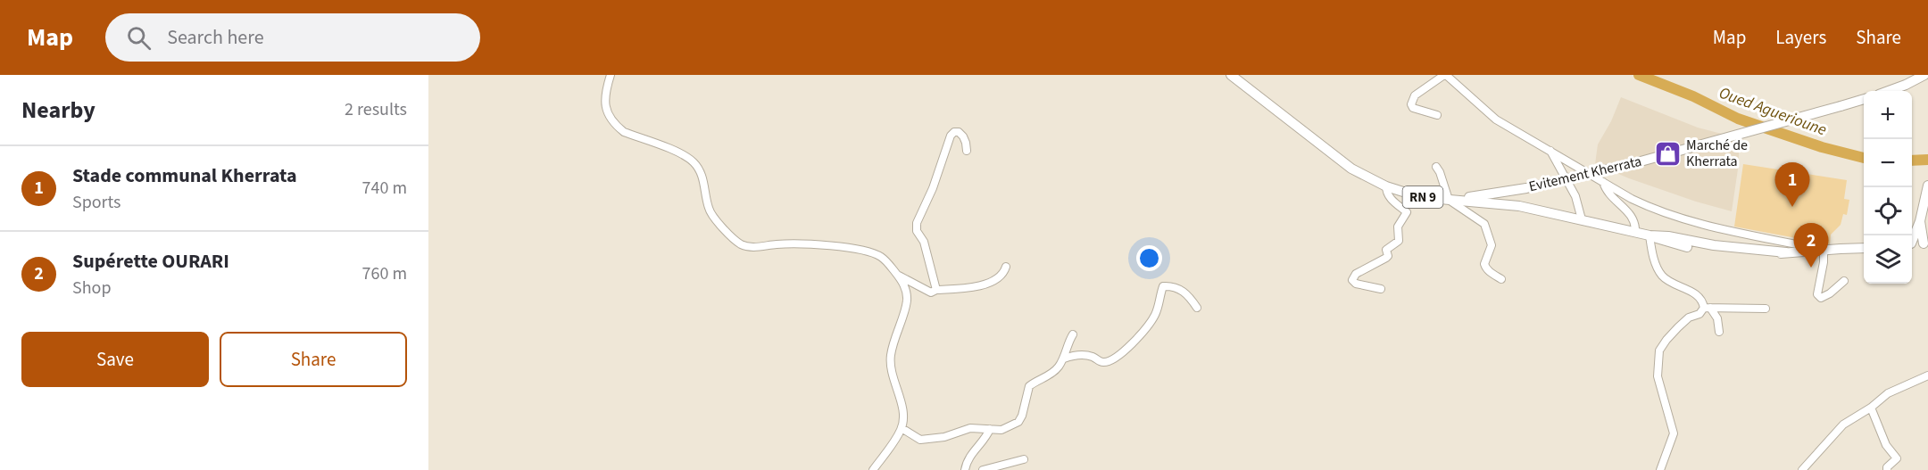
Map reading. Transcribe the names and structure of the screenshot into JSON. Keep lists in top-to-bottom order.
{
  "streets": {
    "main road": ["Evitement Kherrata", "RN 9"]
  },
  "crossings": [
    ["Evitement Kherrata", "RN 9"]
  ],
  "water": ["Oued Aguerioune"],
  "places": {
    "shop": ["Marché de Kherrata"]
  },
  "page": {
    "header": "Map",
    "search": "Search here",
    "nav": ["Map", "Layers", "Share"],
    "heading": ["Nearby", "2 results"],
    "map_buttons": ["+", "−"],
    "list": [
      {
        "mark": "1",
        "name": "Stade communal Kherrata",
        "note": "Sports",
        "value": "740 m"
      },
      {
        "mark": "2",
        "name": "Supérette OURARI",
        "note": "Shop",
        "value": "760 m"
      }
    ],
    "pins": ["1", "2"],
    "buttons": ["Save", "Share"]
  }
}
